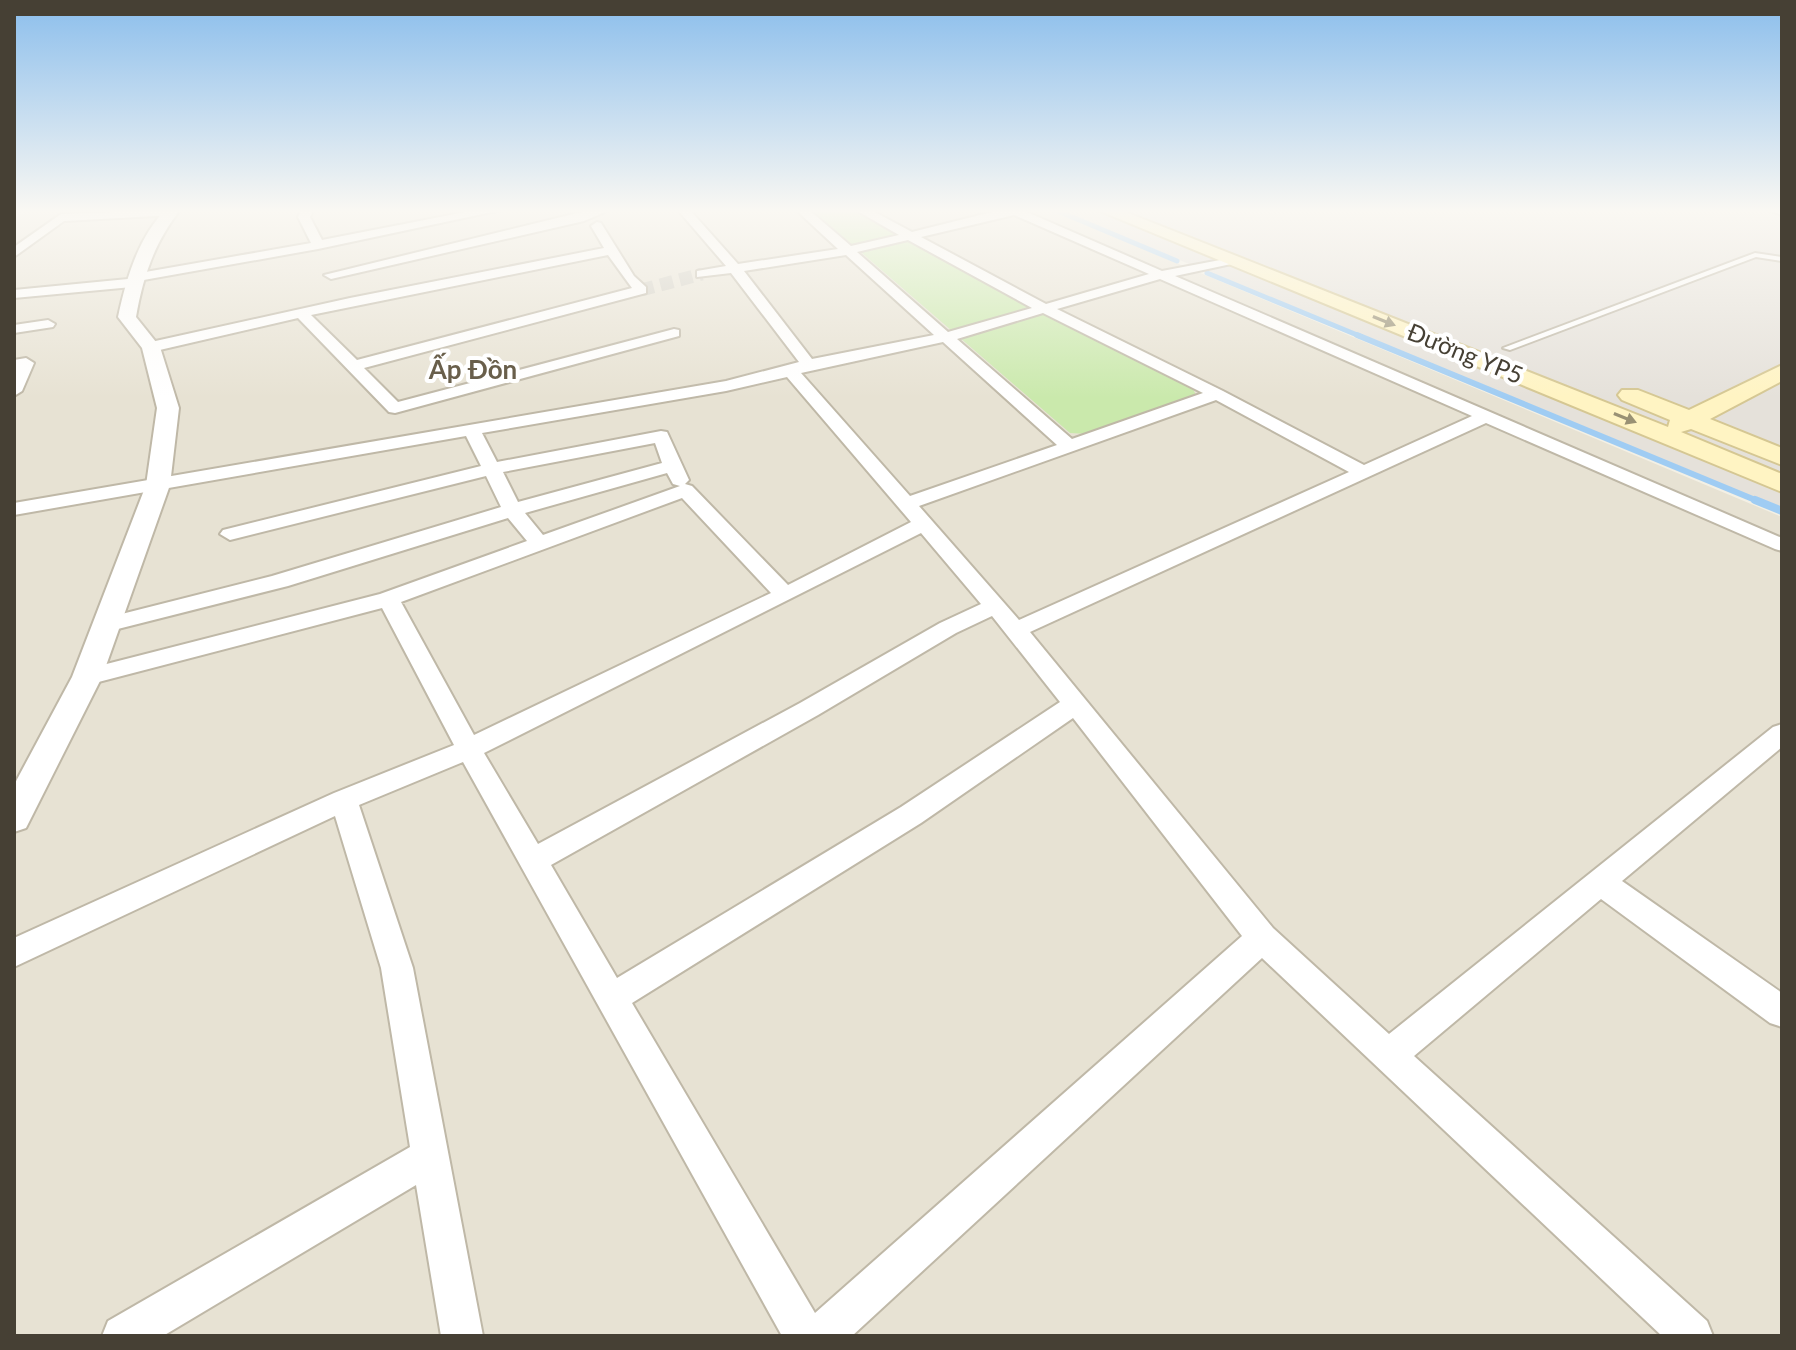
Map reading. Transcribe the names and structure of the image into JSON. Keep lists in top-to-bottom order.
{
  "streets": {
    "main road": ["Đường YP5"]
  },
  "districts": ["Ấp Đồn"]
}
